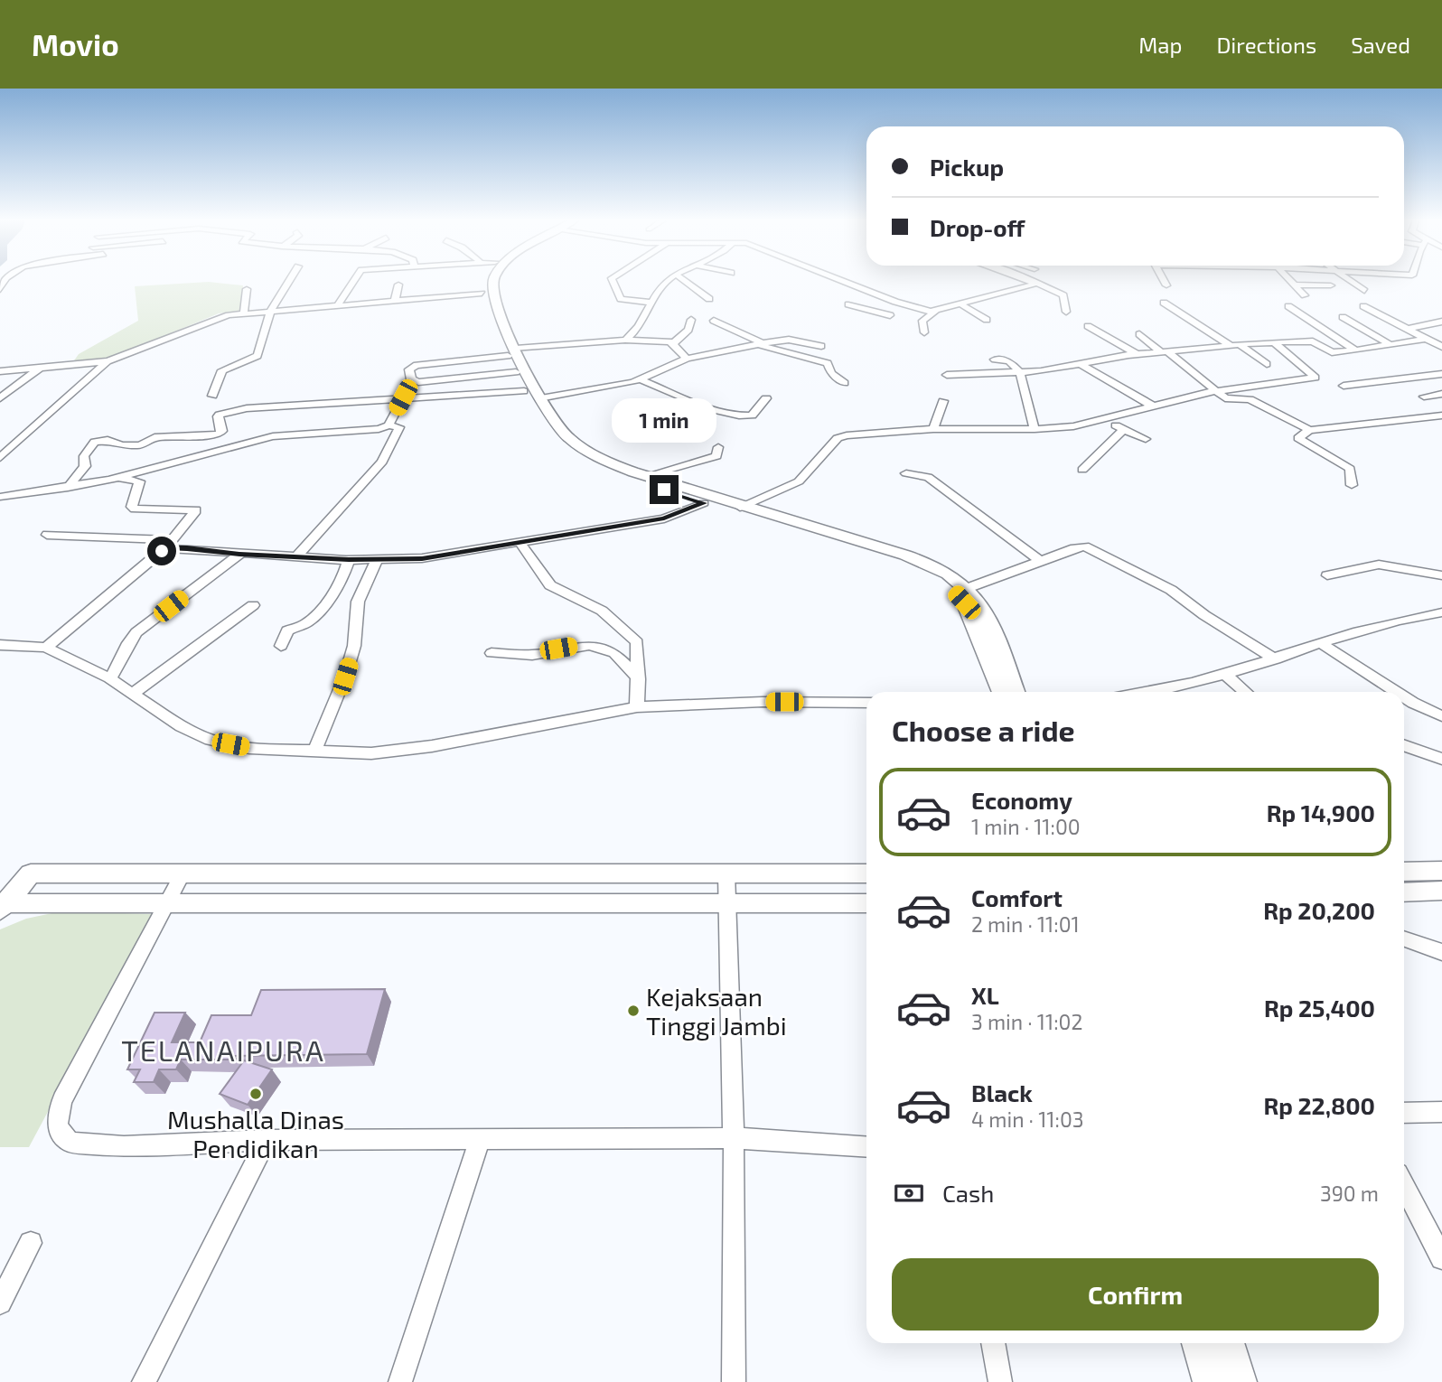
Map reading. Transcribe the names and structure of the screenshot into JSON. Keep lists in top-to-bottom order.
{
  "districts": ["TELANAIPURA"],
  "places": ["Kejaksaan Tinggi Jambi", "Mushalla Dinas Pendidikan"],
  "page": {
    "header": "Movio",
    "nav": ["Map", "Directions", "Saved"],
    "banner": ["Pickup", "Drop-off"],
    "bubble": "1 min",
    "heading": "Choose a ride",
    "list": [
      {
        "name": "Economy",
        "note": "1 min · 11:00",
        "value": "Rp 14,900"
      },
      {
        "name": "Comfort",
        "note": "2 min · 11:01",
        "value": "Rp 20,200"
      },
      {
        "name": "XL",
        "note": "3 min · 11:02",
        "value": "Rp 25,400"
      },
      {
        "name": "Black",
        "note": "4 min · 11:03",
        "value": "Rp 22,800"
      }
    ],
    "pay": ["Cash", "390 m"],
    "buttons": "Confirm"
  }
}
